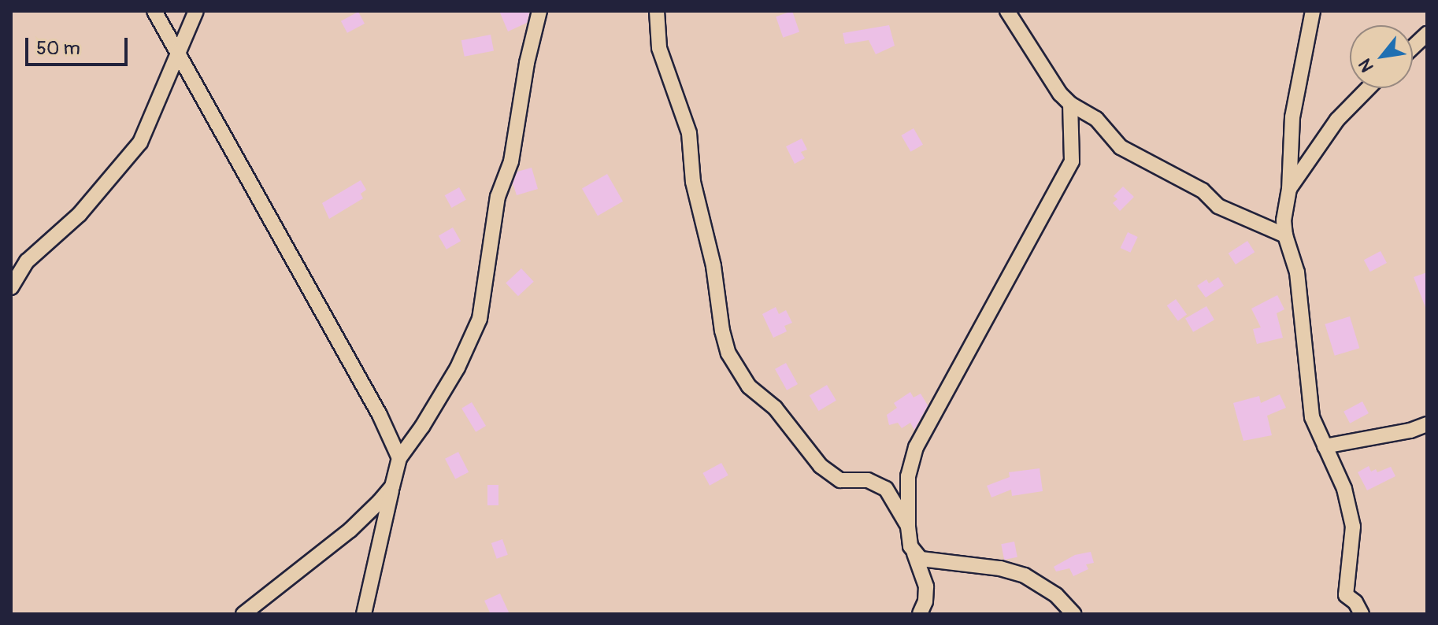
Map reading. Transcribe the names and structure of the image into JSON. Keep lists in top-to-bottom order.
{
  "scale_bar": "50 m",
  "north": "bottom left"
}
